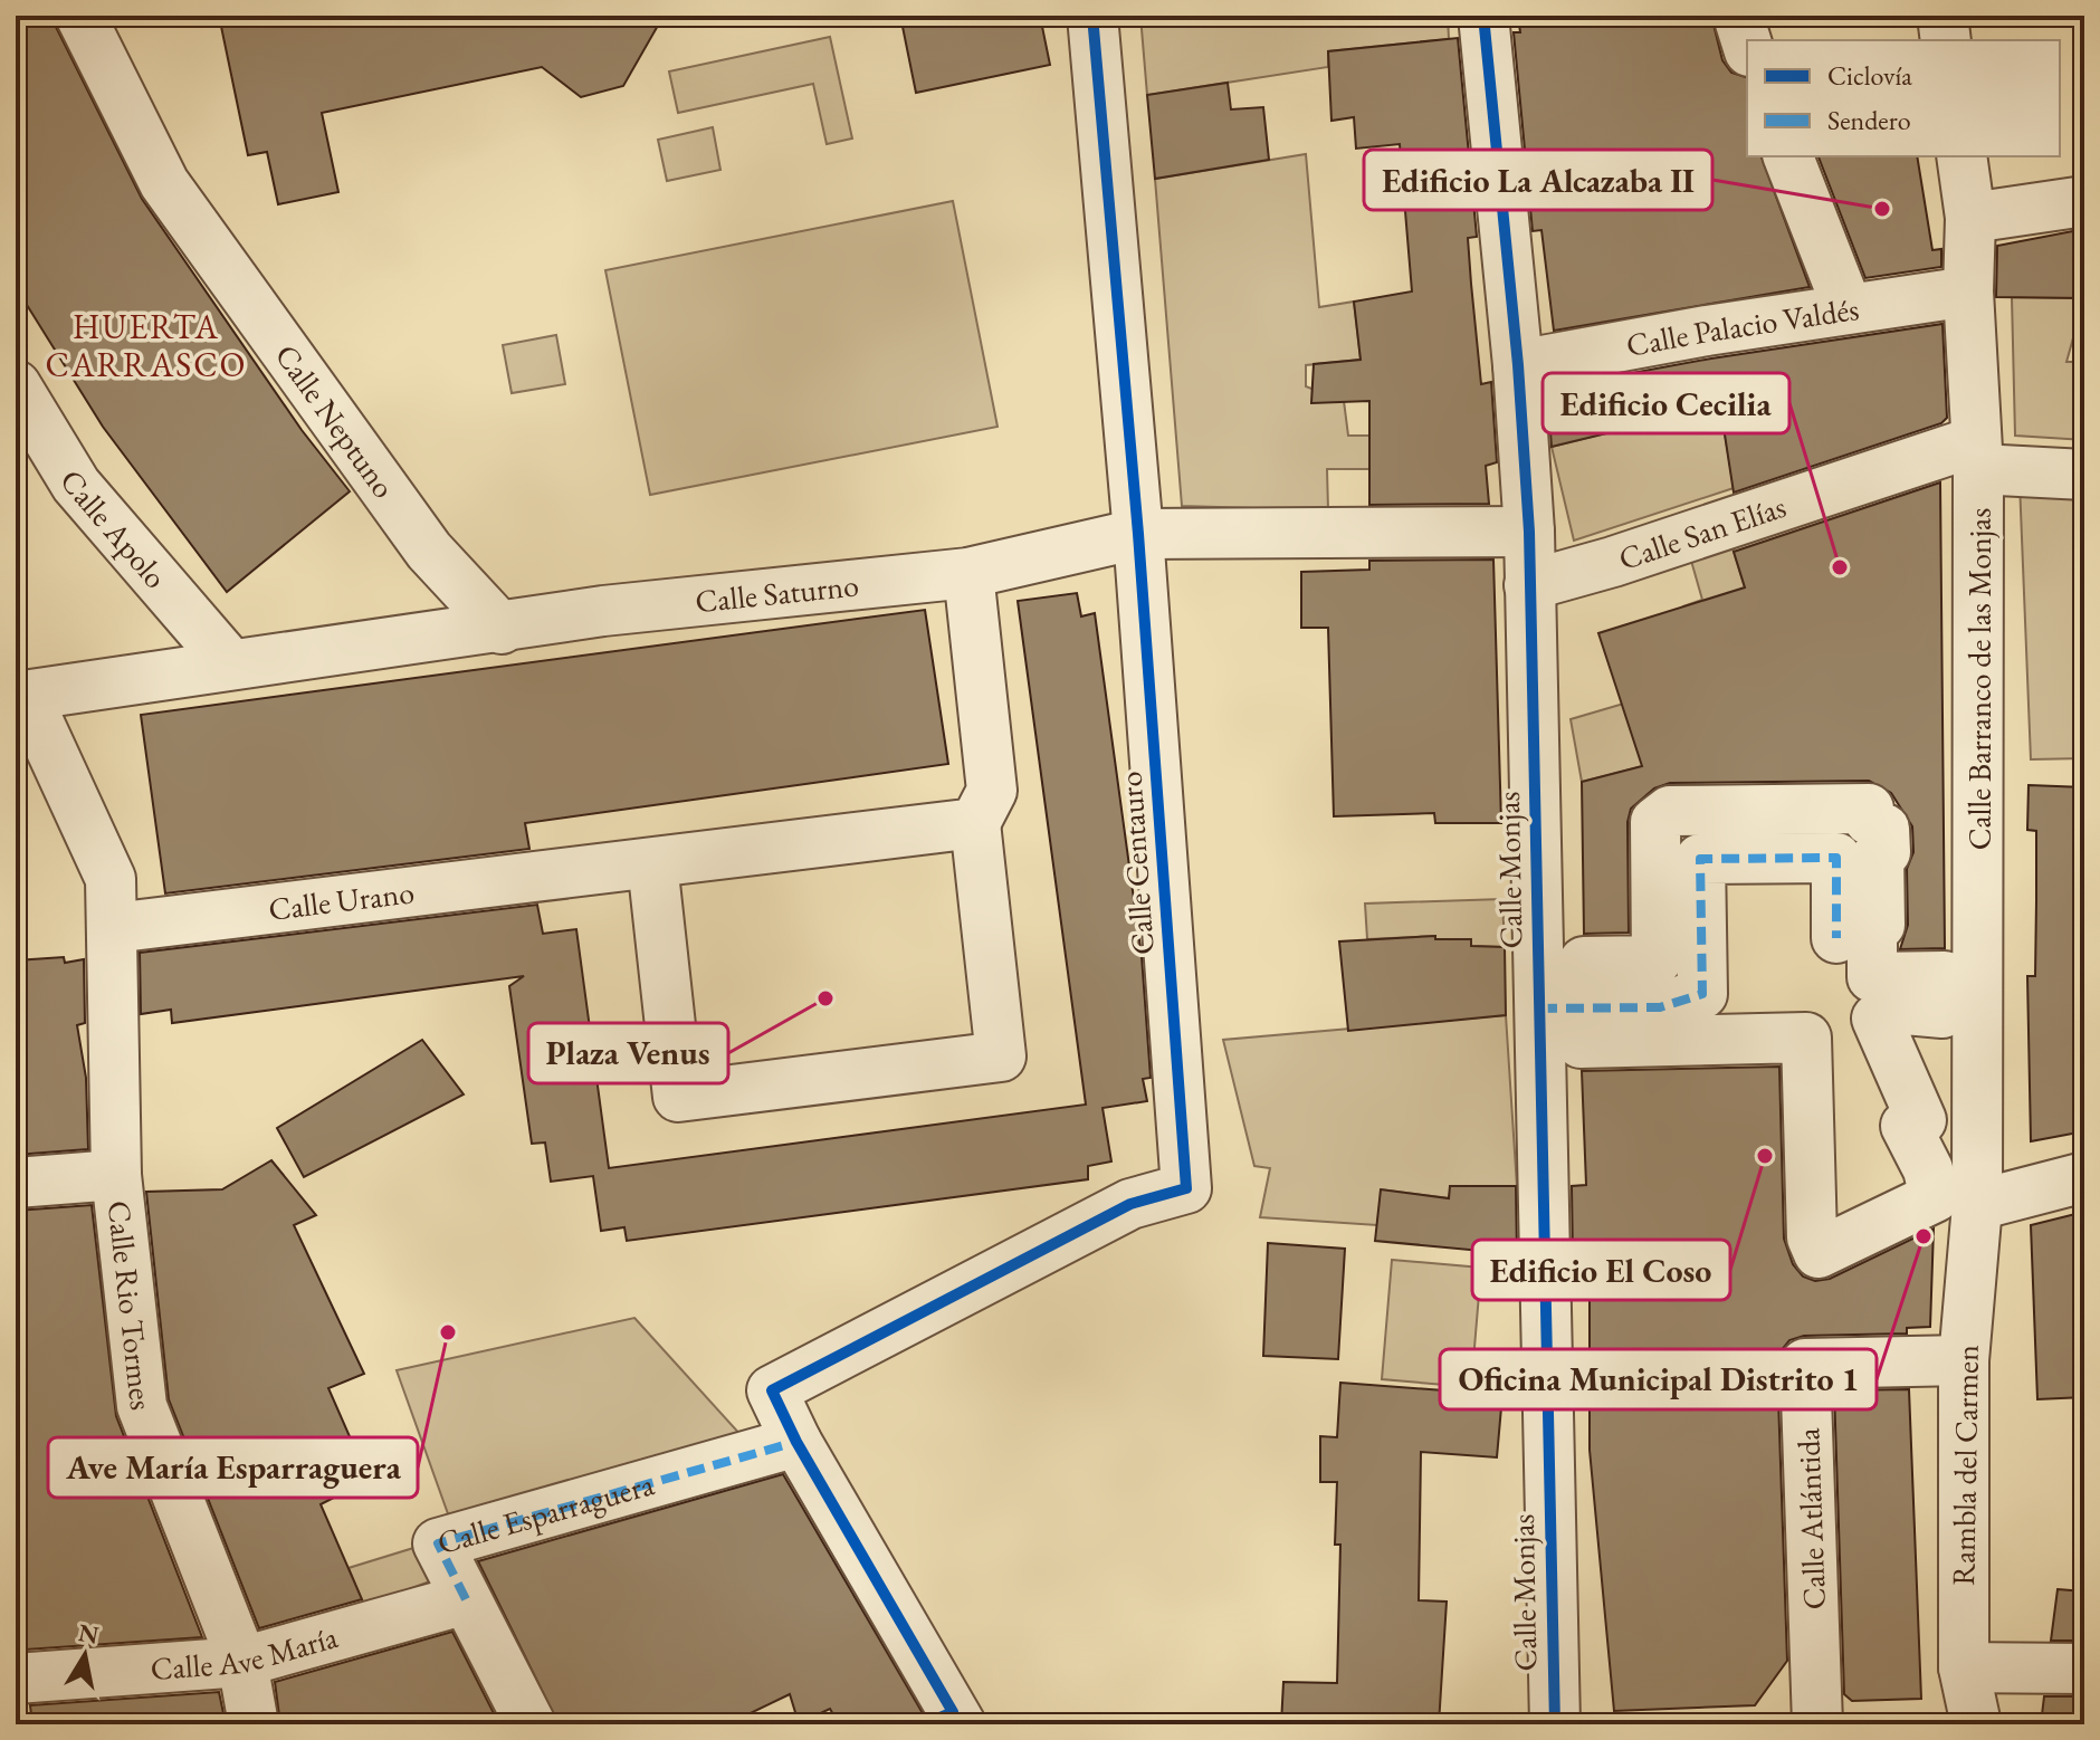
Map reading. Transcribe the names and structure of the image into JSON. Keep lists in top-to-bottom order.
{
  "streets": {
    "street": [
      "Calle Palacio Valdés",
      "Calle Neptuno",
      "Calle Apolo",
      "Calle San Elías",
      "Calle Saturno",
      "Calle Barranco de las Monjas",
      "Calle Centauro",
      "Calle Monjas",
      "Calle Urano",
      "Calle Rio Tormes",
      "Rambla del Carmen",
      "Calle Esparraguera",
      "Calle Atlántida",
      "Calle Ave María"
    ]
  },
  "crossings": [
    ["Calle Palacio Valdés", "Calle Barranco de las Monjas"],
    ["Calle Palacio Valdés", "Calle Monjas"],
    ["Calle Neptuno", "Calle Saturno"],
    ["Calle Apolo", "Calle Saturno"],
    ["Calle San Elías", "Calle Barranco de las Monjas"],
    ["Calle San Elías", "Calle Monjas"],
    ["Calle Saturno", "Calle Centauro"],
    ["Calle Saturno", "Calle Monjas"],
    ["Calle Barranco de las Monjas", "Rambla del Carmen"],
    ["Calle Centauro", "Calle Esparraguera"],
    ["Calle Urano", "Calle Rio Tormes"],
    ["Calle Rio Tormes", "Calle Ave María"],
    ["Rambla del Carmen", "Calle Atlántida"],
    ["Calle Esparraguera", "Calle Ave María"]
  ],
  "districts": ["HUERTA CARRASCO"],
  "places": [
    "Edificio La Alcazaba II",
    "Edificio Cecilia",
    "Plaza Venus",
    "Edificio El Coso",
    "Oficina Municipal Distrito 1",
    "Ave María Esparraguera"
  ],
  "legend": ["Ciclovía", "Sendero"],
  "north": "top"
}
